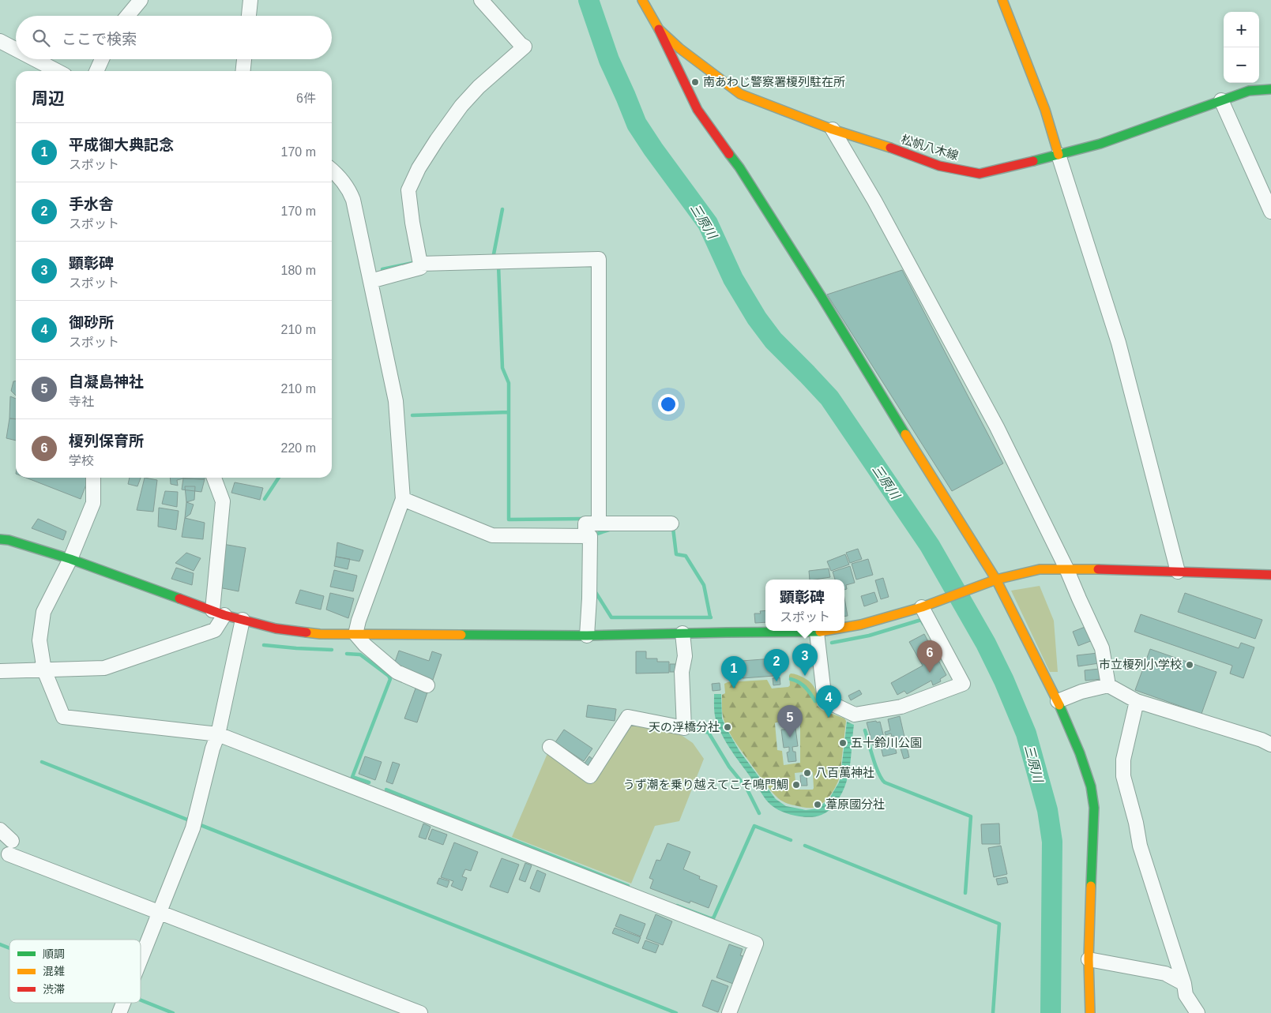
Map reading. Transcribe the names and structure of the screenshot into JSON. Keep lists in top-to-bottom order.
{
  "streets": {
    "street": ["松帆八木線"]
  },
  "water": ["三原川"],
  "places": [
    "南あわじ警察署榎列駐在所",
    "市立榎列小学校",
    "天の浮橋分社",
    "五十鈴川公園",
    "八百萬神社",
    "うず潮を乗り越えてこそ鳴門鯛",
    "葦原國分社"
  ],
  "legend": ["順調", "混雑", "渋滞"],
  "page": {
    "map_buttons": ["+", "−"],
    "search": "ここで検索",
    "heading": ["周辺", "6件"],
    "list": [
      {
        "mark": "1",
        "name": "平成御大典記念",
        "note": "スポット",
        "value": "170 m"
      },
      {
        "mark": "2",
        "name": "手水舎",
        "note": "スポット",
        "value": "170 m"
      },
      {
        "mark": "3",
        "name": "顕彰碑",
        "note": "スポット",
        "value": "180 m"
      },
      {
        "mark": "4",
        "name": "御砂所",
        "note": "スポット",
        "value": "210 m"
      },
      {
        "mark": "5",
        "name": "自凝島神社",
        "note": "寺社",
        "value": "210 m"
      },
      {
        "mark": "6",
        "name": "榎列保育所",
        "note": "学校",
        "value": "220 m"
      }
    ],
    "popup": ["顕彰碑", "スポット"],
    "pins": [
      "6",
      "3",
      "2",
      "1",
      "4",
      "5"
    ]
  }
}
